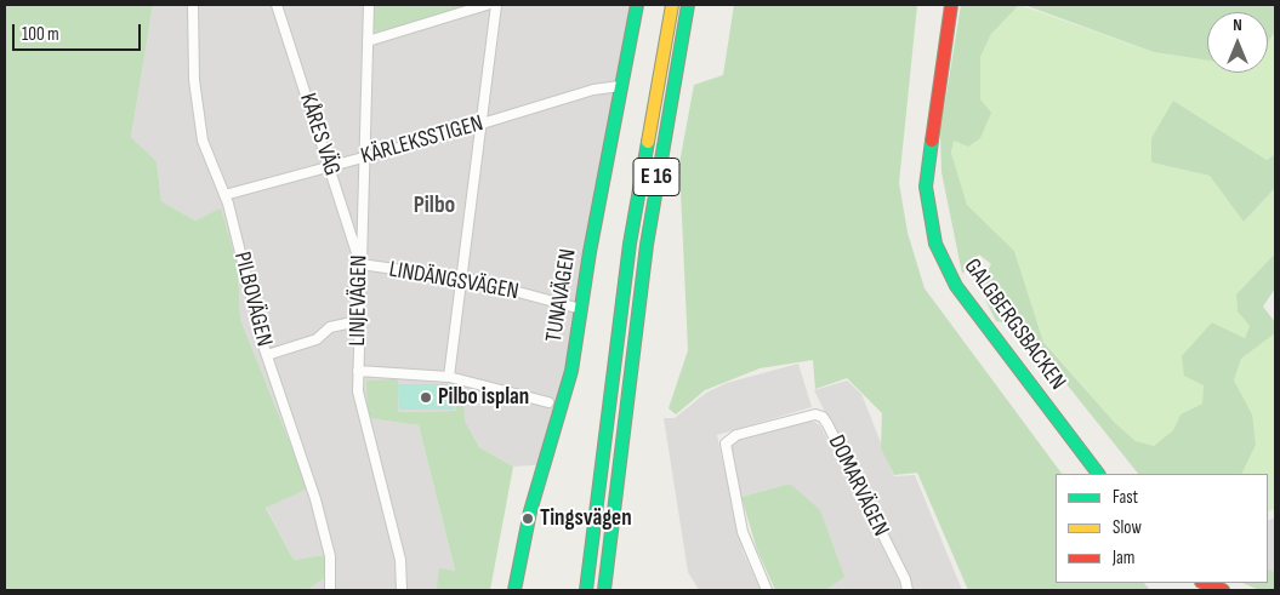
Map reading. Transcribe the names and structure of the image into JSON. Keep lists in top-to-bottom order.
{
  "streets": {
    "main road": ["E 16", "TUNAVÄGEN", "GALGBERGSBACKEN"],
    "street": [
      "KÅRES VÄG",
      "KÄRLEKSSTIGEN",
      "LINDÄNGSVÄGEN",
      "PILBOVÄGEN",
      "LINJEVÄGEN",
      "DOMARVÄGEN"
    ]
  },
  "crossings": [
    ["KÅRES VÄG", "KÄRLEKSSTIGEN"],
    ["KÅRES VÄG", "LINDÄNGSVÄGEN"],
    ["KÅRES VÄG", "LINJEVÄGEN"],
    ["KÄRLEKSSTIGEN", "TUNAVÄGEN"],
    ["KÄRLEKSSTIGEN", "PILBOVÄGEN"],
    ["KÄRLEKSSTIGEN", "LINJEVÄGEN"],
    ["LINDÄNGSVÄGEN", "TUNAVÄGEN"],
    ["LINDÄNGSVÄGEN", "LINJEVÄGEN"]
  ],
  "districts": ["Pilbo"],
  "places": ["Pilbo isplan", "Tingsvägen"],
  "legend": ["Fast", "Slow", "Jam"],
  "scale_bar": "100 m",
  "north": "top"
}
